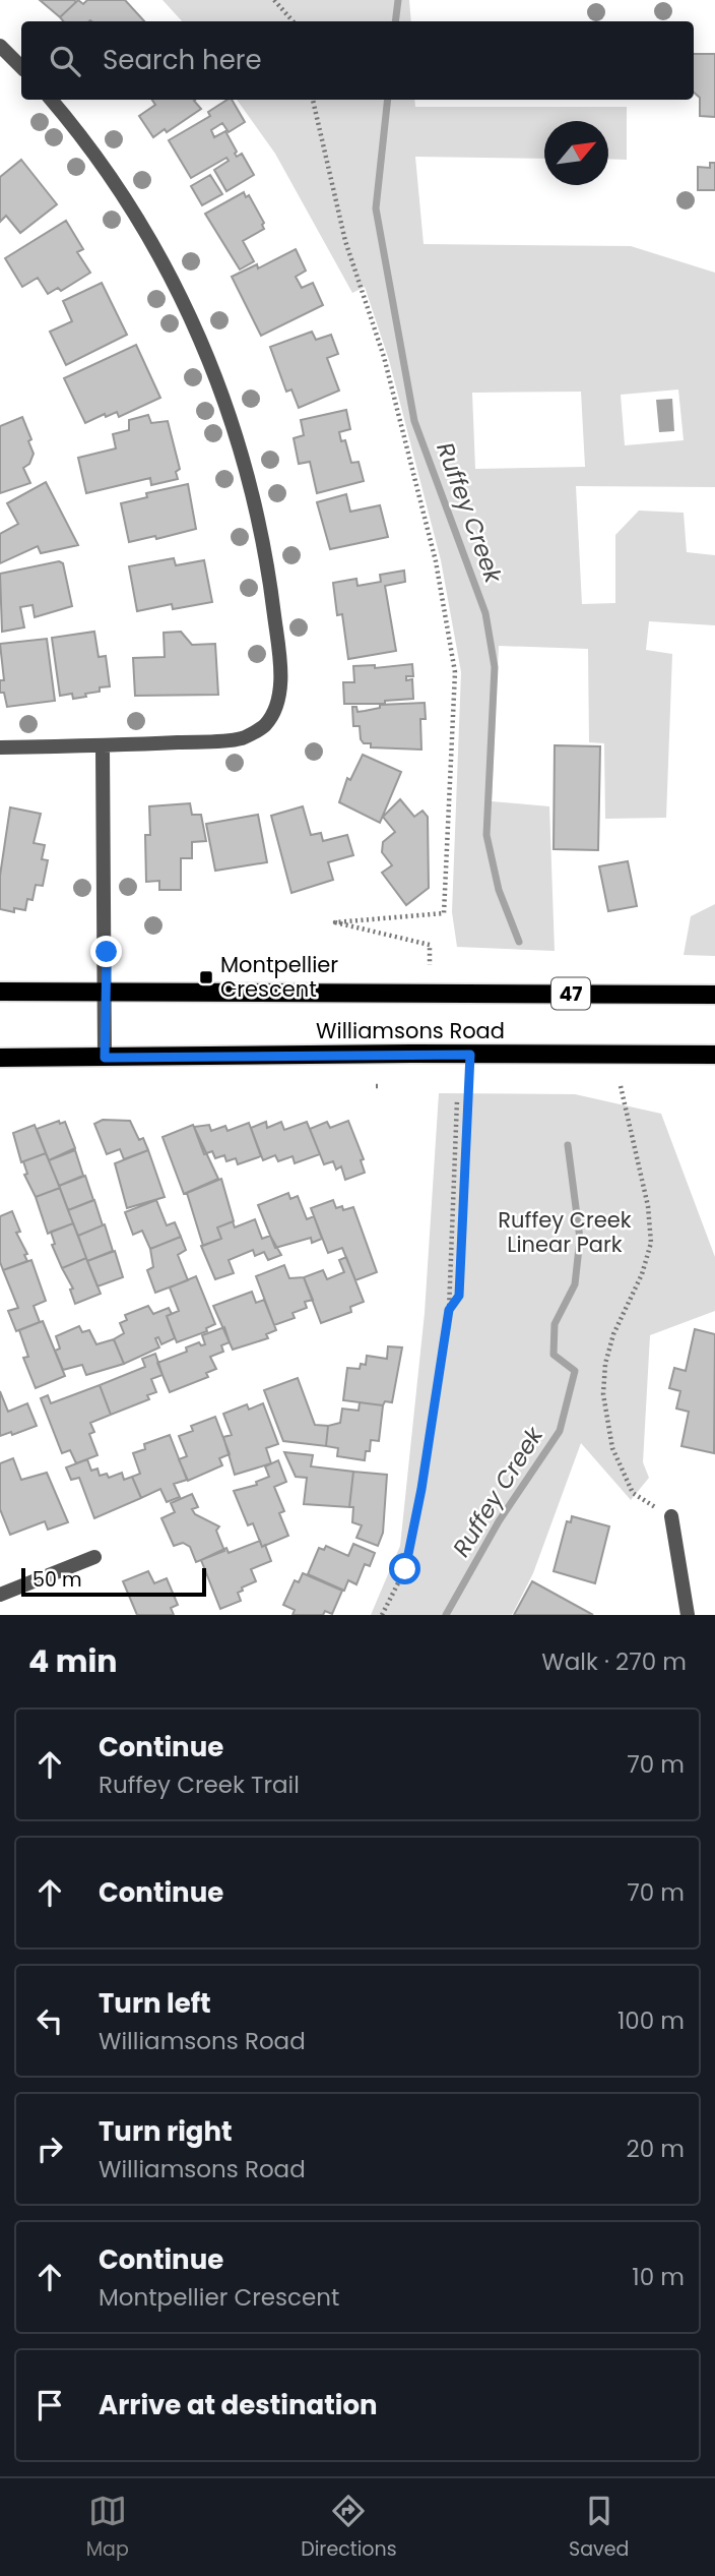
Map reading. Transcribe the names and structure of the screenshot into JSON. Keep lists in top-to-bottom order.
{
  "streets": {
    "main road": ["47", "Williamsons Road"]
  },
  "water": ["Ruffey Creek"],
  "parks": ["Ruffey Creek Linear Park"],
  "places": {
    "transit": ["Montpellier Crescent"]
  },
  "scale_bar": "50 m",
  "north": "top right",
  "page": {
    "search": "Search here",
    "scale": "50 m",
    "heading": ["4 min", "Walk · 270 m"],
    "list": [
      ["Continue", "Ruffey Creek Trail", "70 m"],
      ["Continue", "70 m"],
      ["Turn left", "Williamsons Road", "100 m"],
      ["Turn right", "Williamsons Road", "20 m"],
      ["Continue", "Montpellier Crescent", "10 m"],
      "Arrive at destination"
    ],
    "nav": ["Map", "Directions", "Saved"]
  }
}
